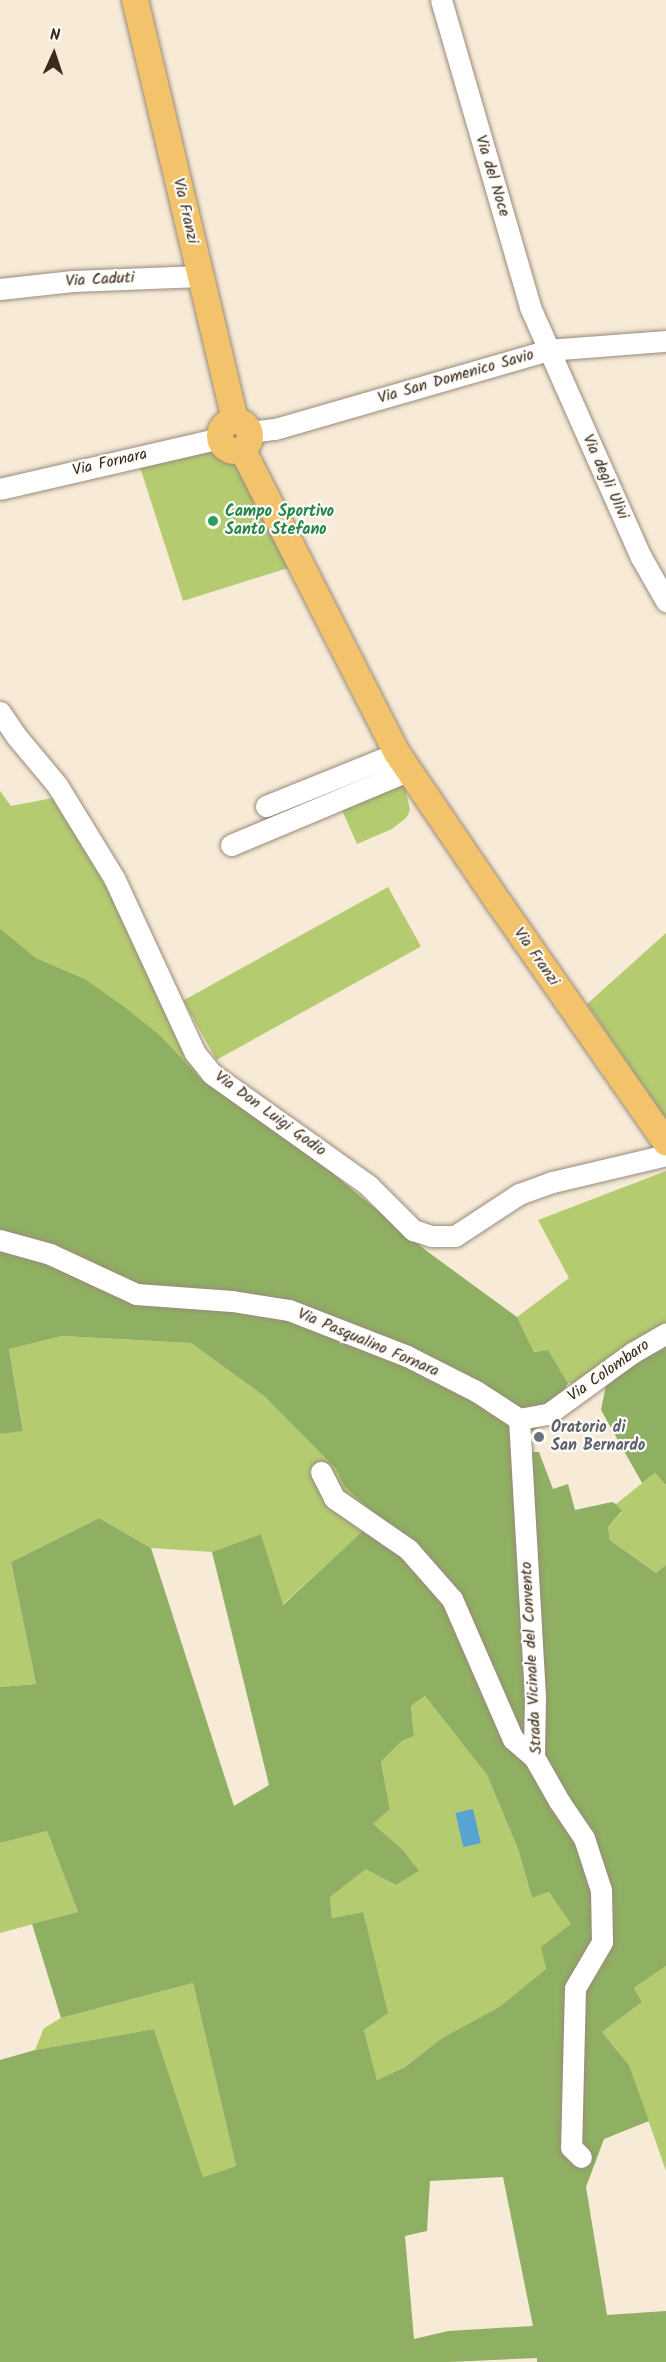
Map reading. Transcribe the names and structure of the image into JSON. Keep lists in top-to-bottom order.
{
  "streets": {
    "main road": ["Via Franzi"],
    "street": [
      "Via del Noce",
      "Via Caduti",
      "Via San Domenico Savio",
      "Via Fornara",
      "Via degli Ulivi",
      "Via Don Luigi Godio",
      "Via Pasqualino Fornara",
      "Via Colombaro",
      "Strada Vicinale del Convento"
    ]
  },
  "crossings": [
    ["Via del Noce", "Via San Domenico Savio"],
    ["Via del Noce", "Via degli Ulivi"],
    ["Via Franzi", "Via Caduti"],
    ["Via Franzi", "Via San Domenico Savio"],
    ["Via Franzi", "Via Fornara"],
    ["Via San Domenico Savio", "Via Fornara"],
    ["Via San Domenico Savio", "Via degli Ulivi"],
    ["Via Pasqualino Fornara", "Via Colombaro"],
    ["Via Pasqualino Fornara", "Strada Vicinale del Convento"],
    ["Via Colombaro", "Strada Vicinale del Convento"]
  ],
  "places": ["Campo Sportivo Santo Stefano", "Oratorio di San Bernardo"],
  "north": "top"
}
